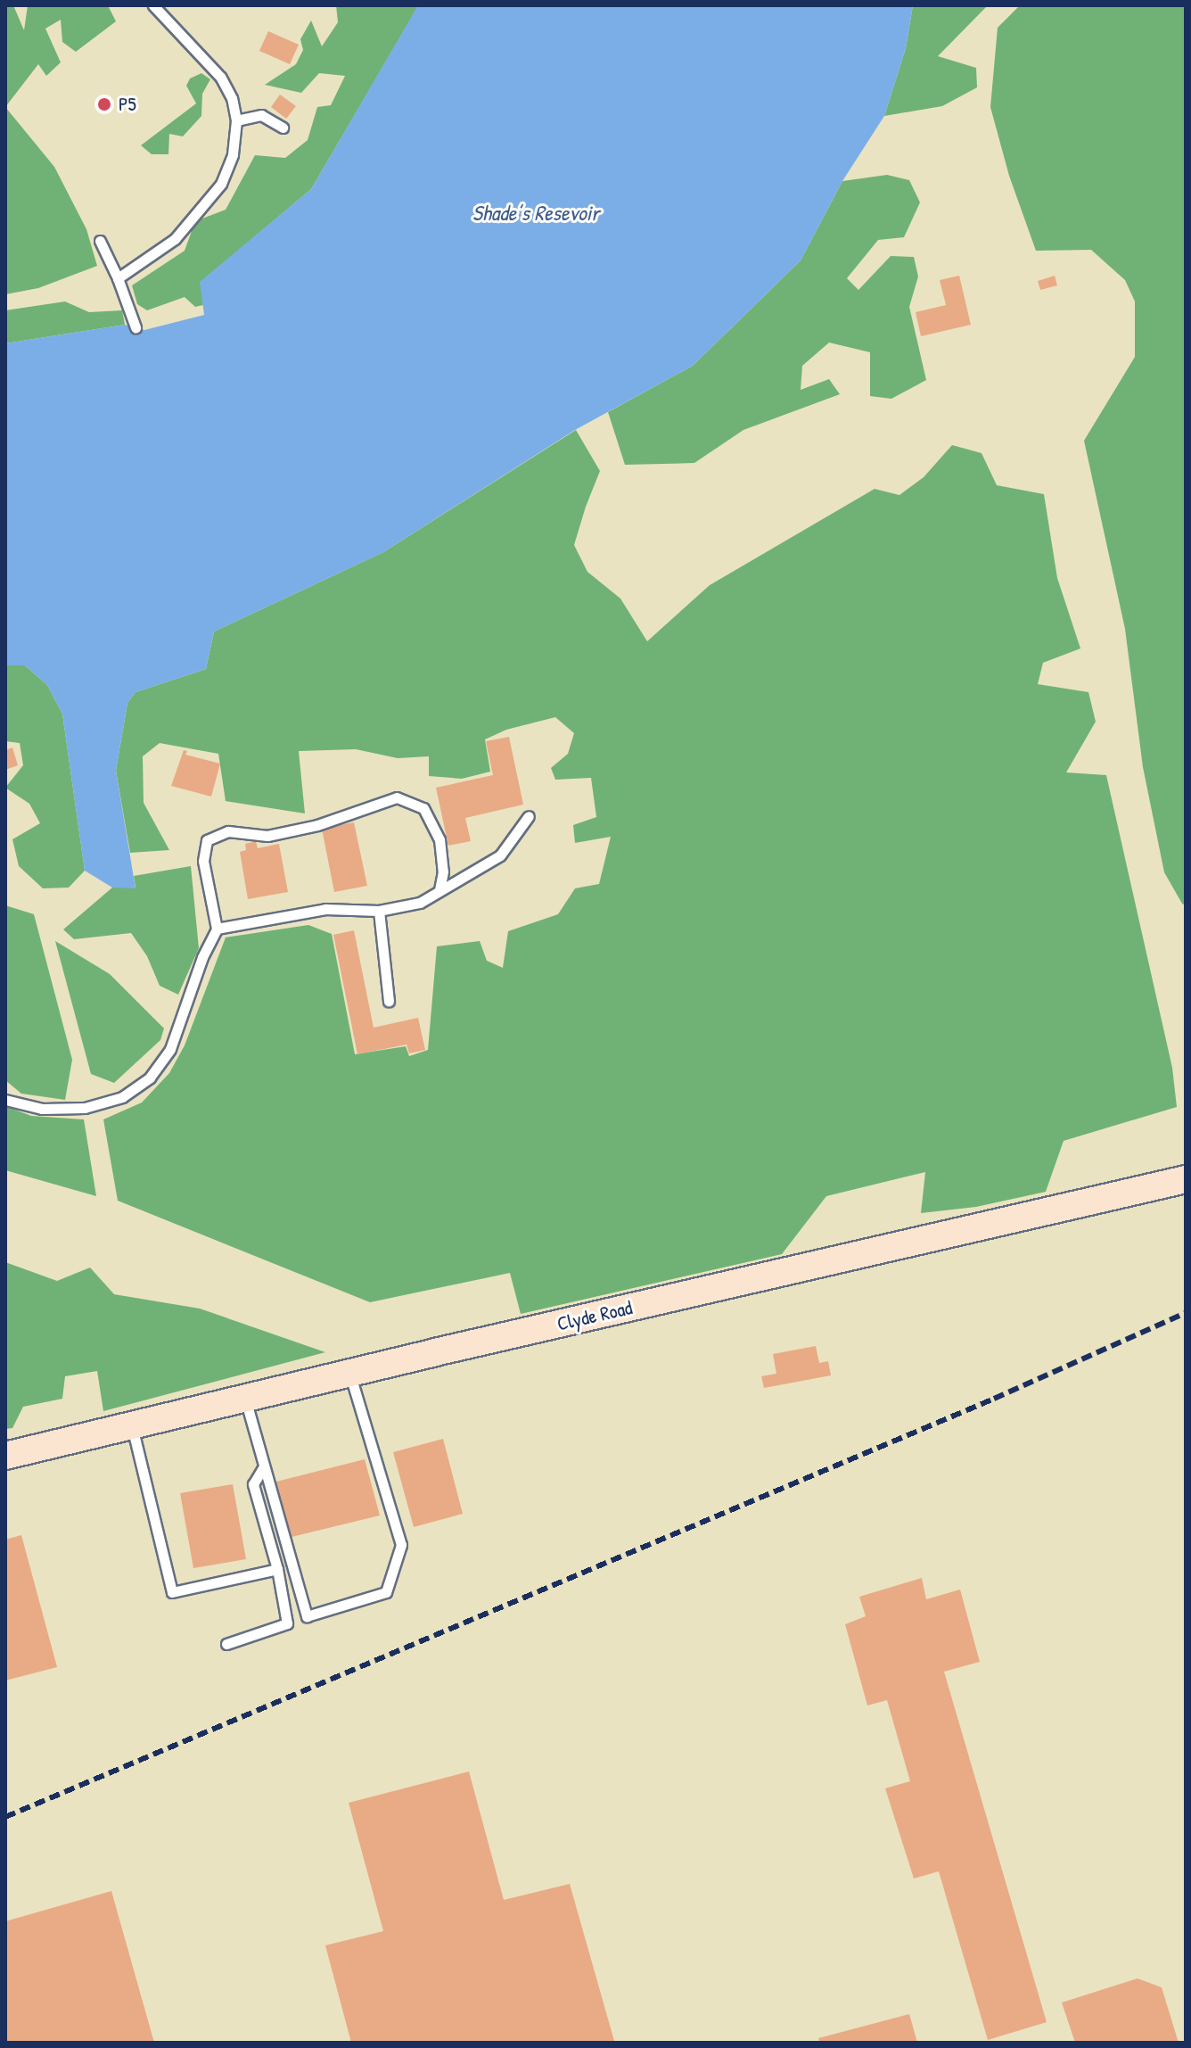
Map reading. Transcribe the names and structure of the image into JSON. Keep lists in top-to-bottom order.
{
  "streets": {
    "main road": ["Clyde Road"]
  },
  "water": ["Shade’s Resevoir"],
  "places": ["P5"]
}
